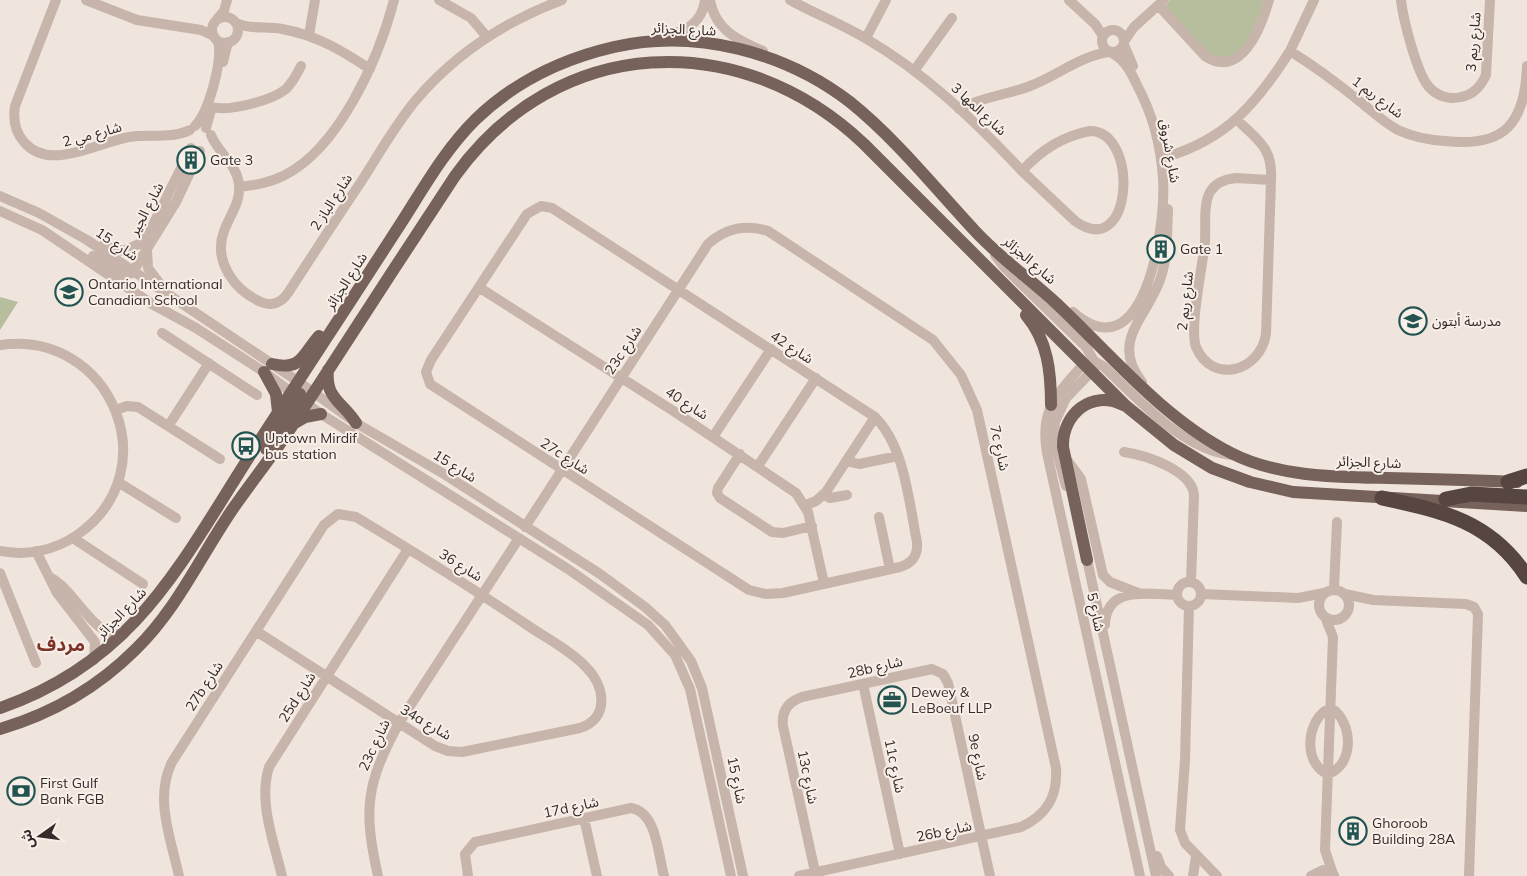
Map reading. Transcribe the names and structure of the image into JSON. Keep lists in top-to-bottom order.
{
  "streets": {
    "main road": ["شارع الجزائر"],
    "street": [
      "شارع ريم 3",
      "شارع ريم 1",
      "شارع المها 3",
      "شارع مي 2",
      "شارع شروق",
      "شارع الباز 2",
      "شارع الجير",
      "شارع 15",
      "شارع ريم 2",
      "شارع 42",
      "23c شارع",
      "شارع 40",
      "7c شارع",
      "27c شارع",
      "شارع 36",
      "شارع 5",
      "28b شارع",
      "27b شارع",
      "25d شارع",
      "34a شارع",
      "9e شارع",
      "11c شارع",
      "13c شارع",
      "17d شارع",
      "26b شارع"
    ]
  },
  "crossings": [
    ["شارع الجزائر", "شارع شروق"],
    ["شارع الجزائر", "شارع 15"],
    ["شارع الجزائر", "شارع 5"],
    ["شارع الجير", "شارع 15"],
    ["شارع 15", "23c شارع"],
    ["شارع 42", "23c شارع"],
    ["شارع 42", "27c شارع"],
    ["23c شارع", "شارع 40"],
    ["23c شارع", "7c شارع"],
    ["23c شارع", "27c شارع"],
    ["23c شارع", "شارع 36"],
    ["23c شارع", "34a شارع"],
    ["شارع 40", "27c شارع"],
    ["7c شارع", "26b شارع"],
    ["شارع 36", "27b شارع"],
    ["شارع 36", "25d شارع"],
    ["شارع 36", "34a شارع"],
    ["28b شارع", "9e شارع"],
    ["28b شارع", "11c شارع"],
    ["28b شارع", "13c شارع"],
    ["27b شارع", "34a شارع"],
    ["25d شارع", "34a شارع"],
    ["9e شارع", "26b شارع"],
    ["11c شارع", "26b شارع"],
    ["13c شارع", "26b شارع"]
  ],
  "districts": ["مردف"],
  "places": {
    "building": ["Gate 3", "Gate 1", "Ghoroob Building 28A"],
    "school or university": ["Ontario International Canadian School", "مدرسة أبتون"],
    "bus stop": ["Uptown Mirdif bus station"],
    "office": ["Dewey & LeBoeuf LLP"],
    "bank": ["First Gulf Bank FGB"]
  },
  "north": "left"
}
